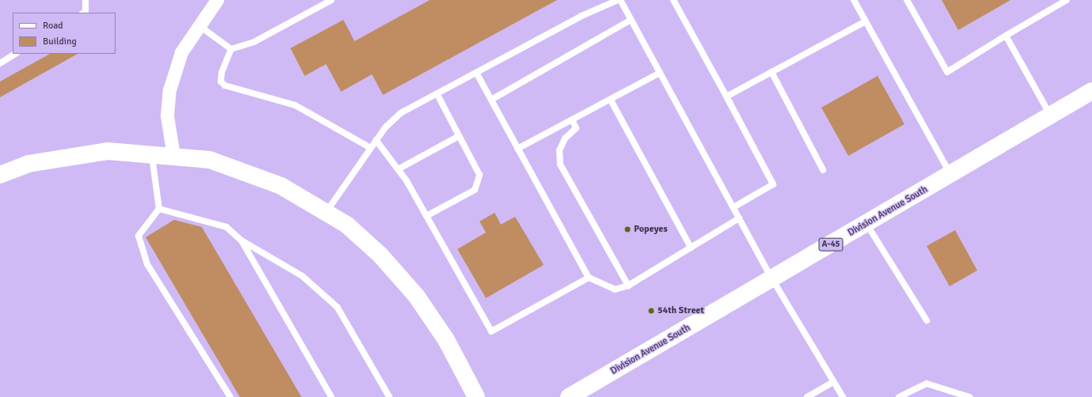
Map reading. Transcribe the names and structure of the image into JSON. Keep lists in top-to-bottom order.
{
  "streets": {
    "main road": ["Division Avenue South", "A-45"]
  },
  "places": ["Popeyes", "54th Street"],
  "legend": ["Road", "Building"]
}
